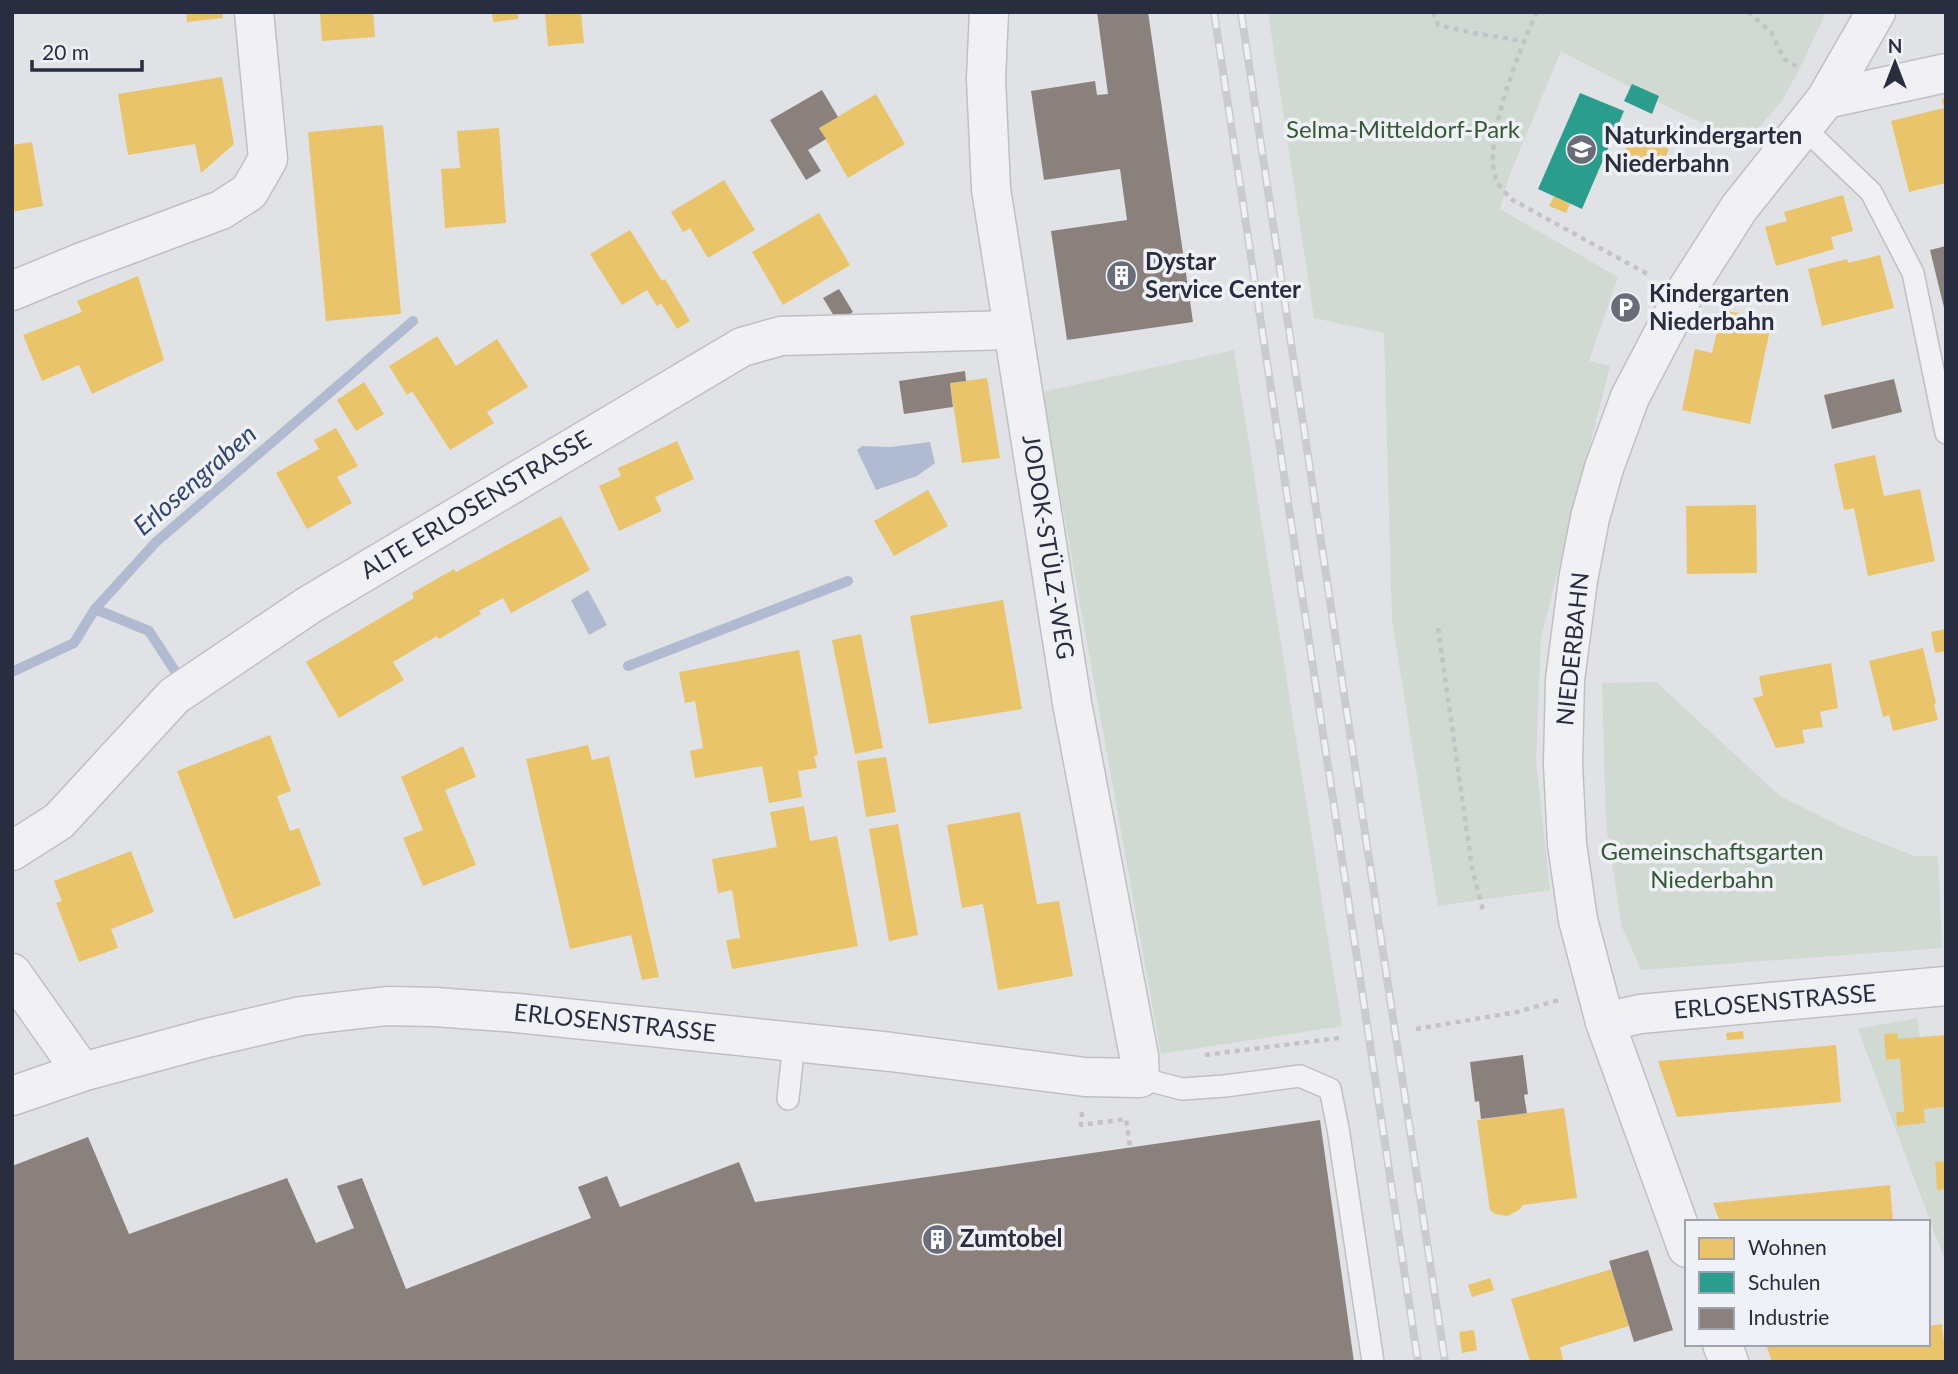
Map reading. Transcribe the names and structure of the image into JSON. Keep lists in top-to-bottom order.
{
  "streets": {
    "street": [
      "ALTE ERLOSENSTRASSE",
      "JODOK-STÜLZ-WEG",
      "NIEDERBAHN",
      "ERLOSENSTRASSE"
    ]
  },
  "crossings": [
    ["ALTE ERLOSENSTRASSE", "JODOK-STÜLZ-WEG"],
    ["JODOK-STÜLZ-WEG", "ERLOSENSTRASSE"],
    ["NIEDERBAHN", "ERLOSENSTRASSE"]
  ],
  "water": ["Erlosengraben"],
  "parks": ["Selma-Mitteldorf-Park", "Gemeinschaftsgarten Niederbahn"],
  "places": {
    "school or university": ["Naturkindergarten Niederbahn"],
    "building": ["Dystar Service Center", "Zumtobel"],
    "parking": ["Kindergarten Niederbahn"]
  },
  "legend": ["Wohnen", "Schulen", "Industrie"],
  "scale_bar": "20 m",
  "north": "top"
}
